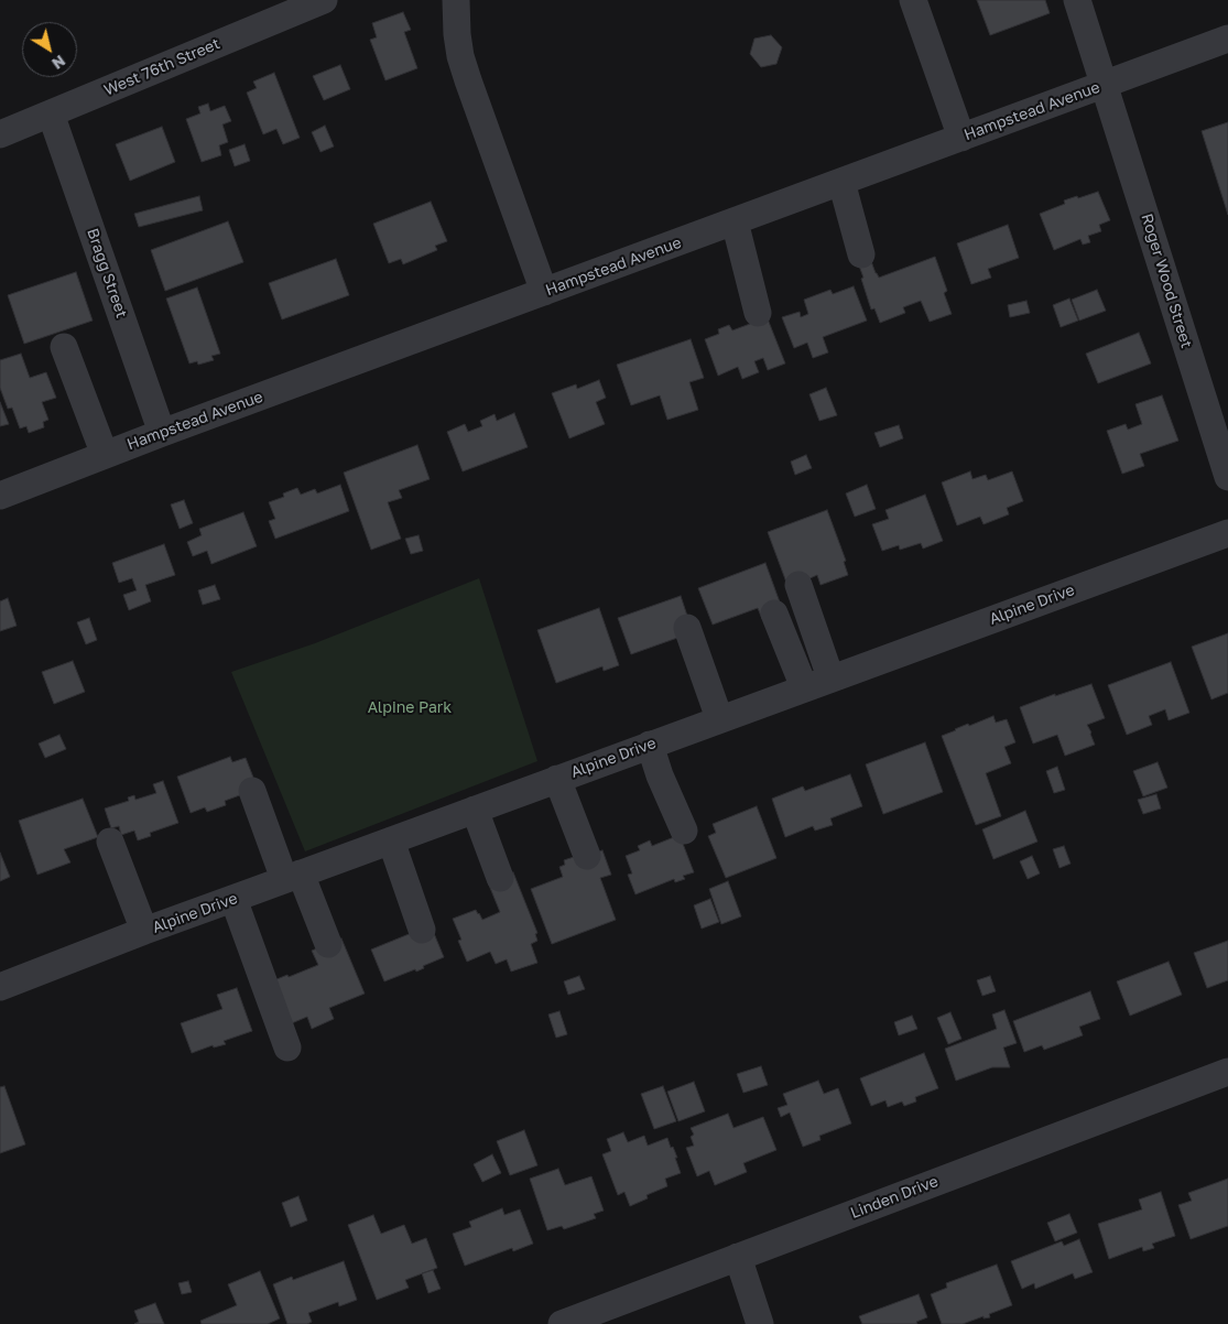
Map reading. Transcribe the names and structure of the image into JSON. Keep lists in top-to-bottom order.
{
  "streets": {
    "street": [
      "West 76th Street",
      "Hampstead Avenue",
      "Bragg Street",
      "Roger Wood Street",
      "Alpine Drive",
      "Linden Drive"
    ]
  },
  "crossings": [
    ["West 76th Street", "Bragg Street"],
    ["Hampstead Avenue", "Bragg Street"],
    ["Hampstead Avenue", "Roger Wood Street"]
  ],
  "parks": ["Alpine Park"],
  "north": "bottom right"
}
